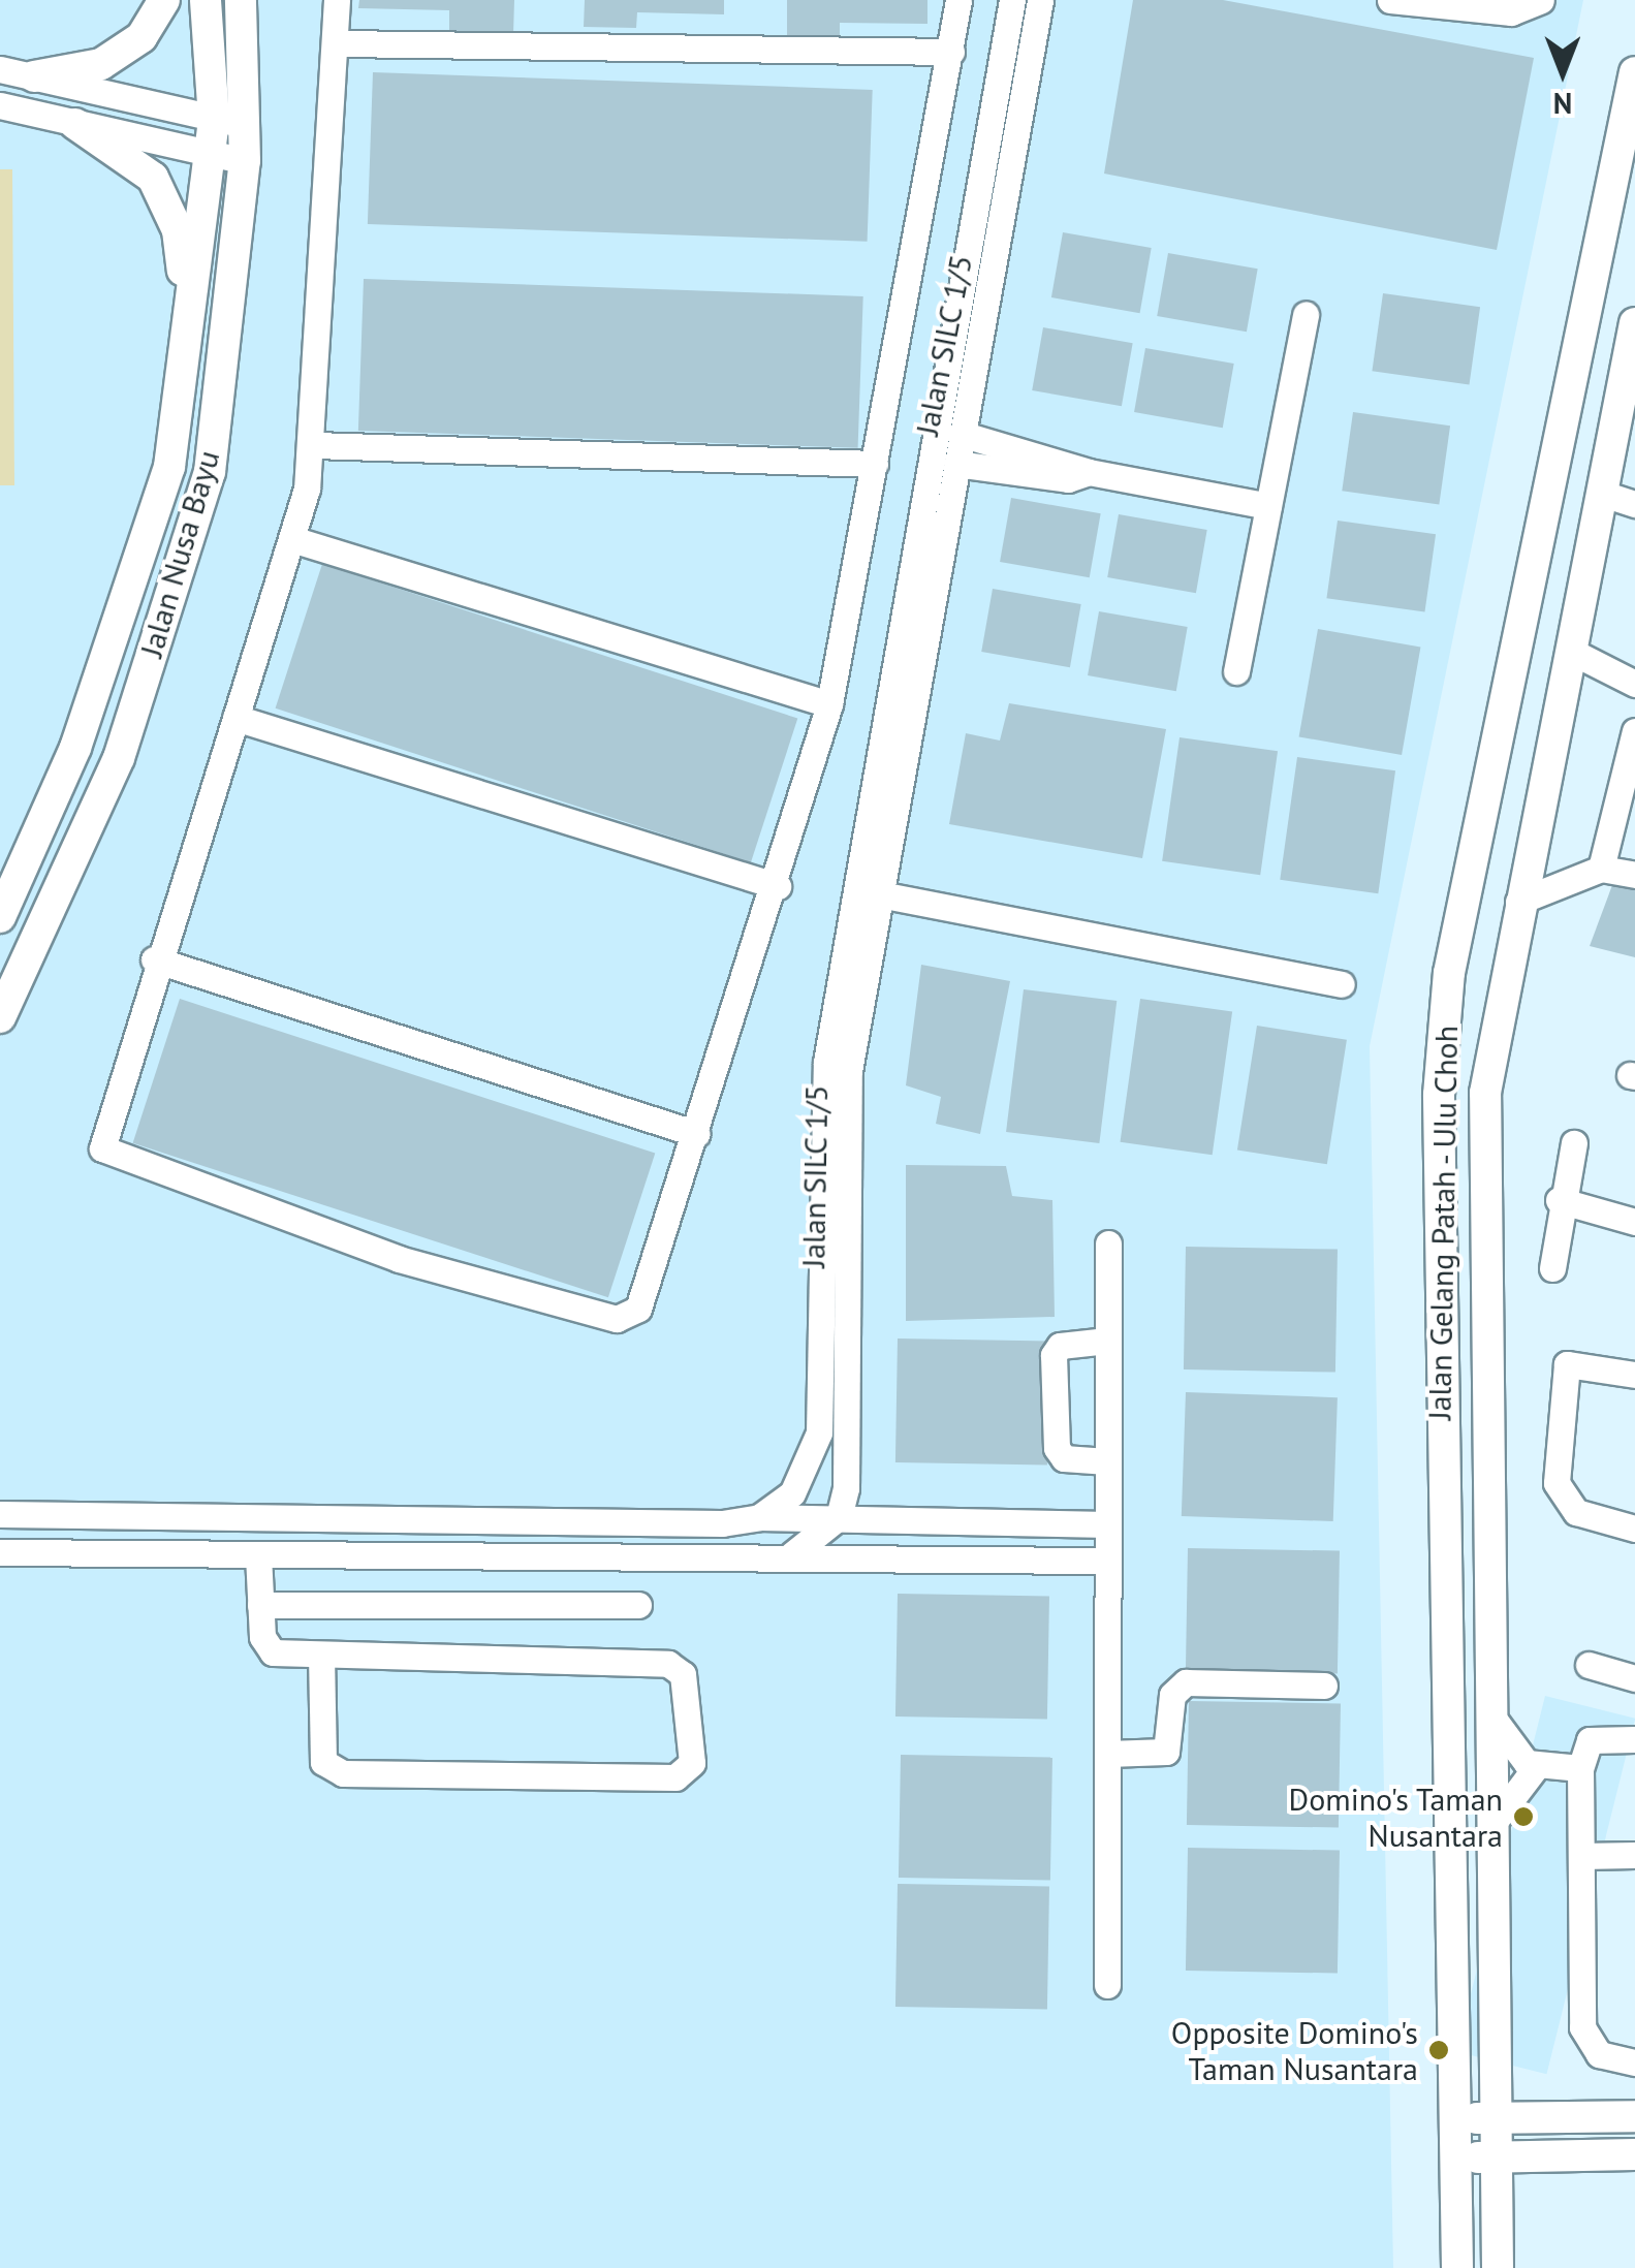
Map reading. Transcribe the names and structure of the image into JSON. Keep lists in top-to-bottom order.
{
  "streets": {
    "main road": ["Jalan Nusa Bayu", "Jalan Gelang Patah - Ulu Choh"],
    "street": ["Jalan SILC 1/5"]
  },
  "places": ["Domino's Taman Nusantara", "Opposite Domino's Taman Nusantara"],
  "north": "bottom"
}
